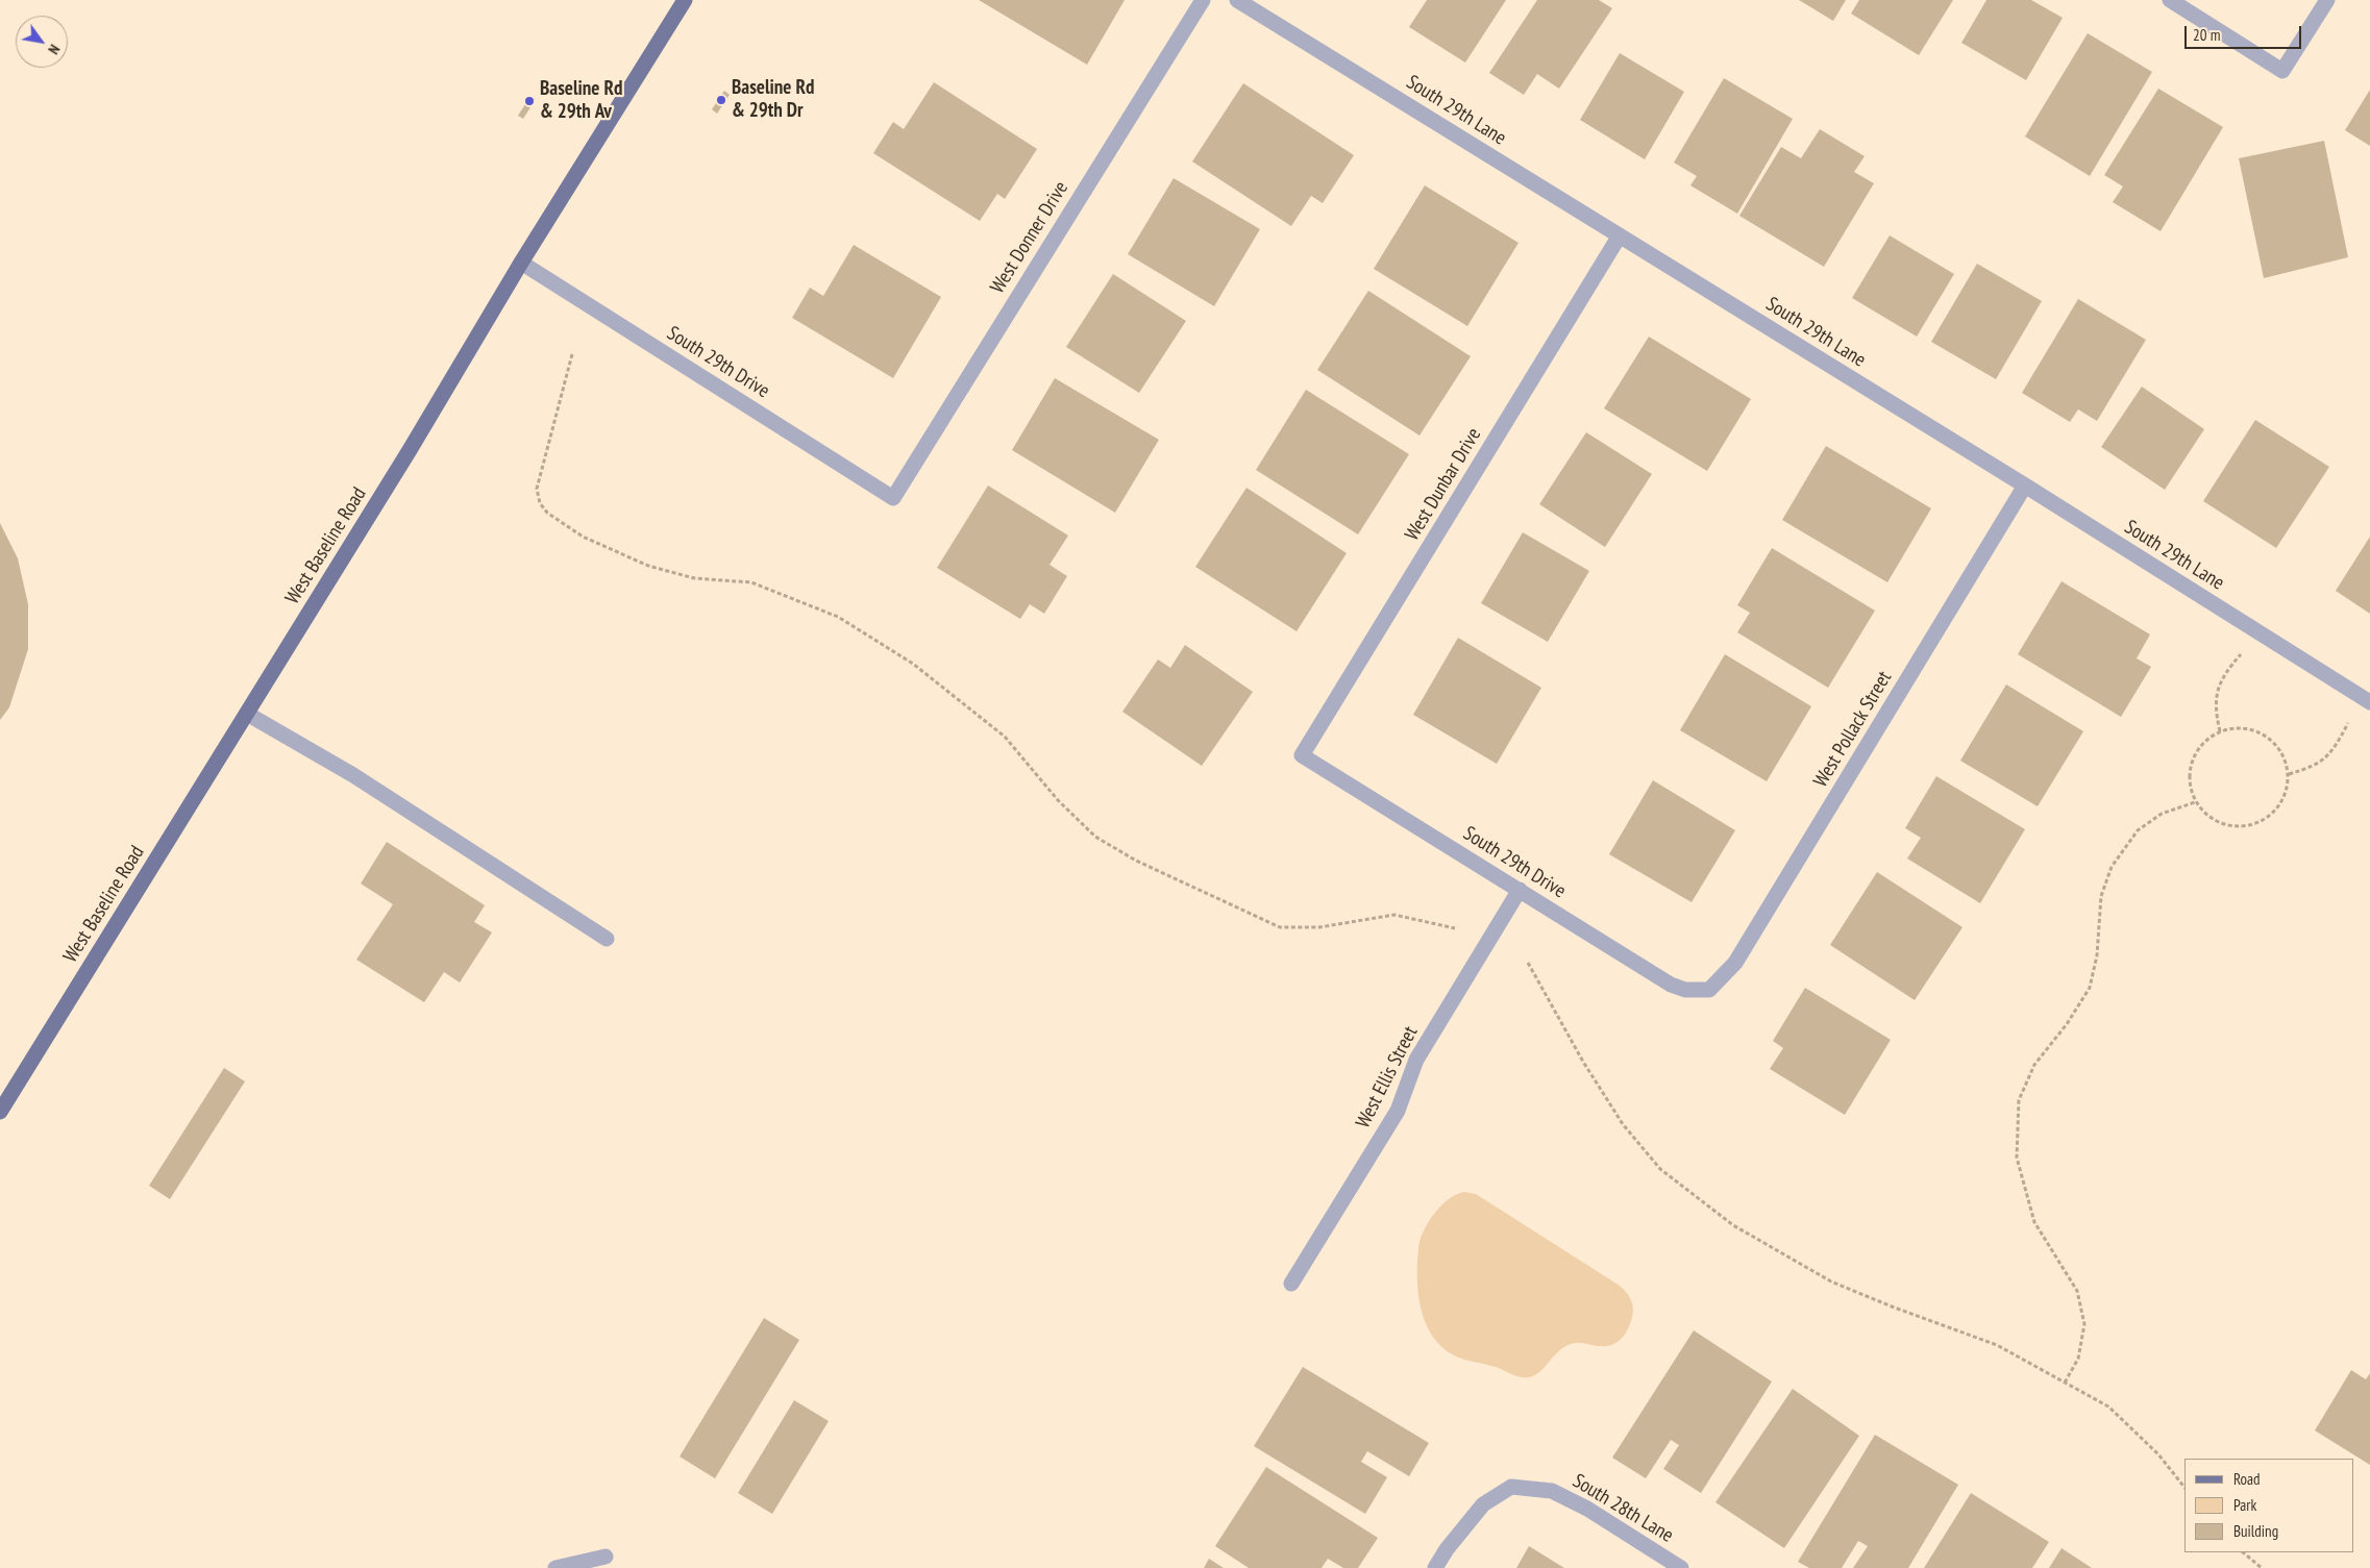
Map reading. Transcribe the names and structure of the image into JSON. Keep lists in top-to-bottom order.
{
  "streets": {
    "main road": ["West Baseline Road"],
    "street": [
      "South 29th Lane",
      "West Donner Drive",
      "South 29th Drive",
      "West Dunbar Drive",
      "West Pollack Street",
      "West Ellis Street",
      "South 28th Lane"
    ]
  },
  "crossings": [
    ["South 29th Lane", "West Dunbar Drive"],
    ["South 29th Lane", "West Pollack Street"],
    ["West Donner Drive", "South 29th Drive"],
    ["South 29th Drive", "West Dunbar Drive"],
    ["South 29th Drive", "West Baseline Road"],
    ["South 29th Drive", "West Pollack Street"],
    ["South 29th Drive", "West Ellis Street"]
  ],
  "places": ["Baseline Rd & 29th Dr", "Baseline Rd & 29th Av"],
  "legend": ["Road", "Park", "Building"],
  "scale_bar": "20 m",
  "north": "bottom right"
}
